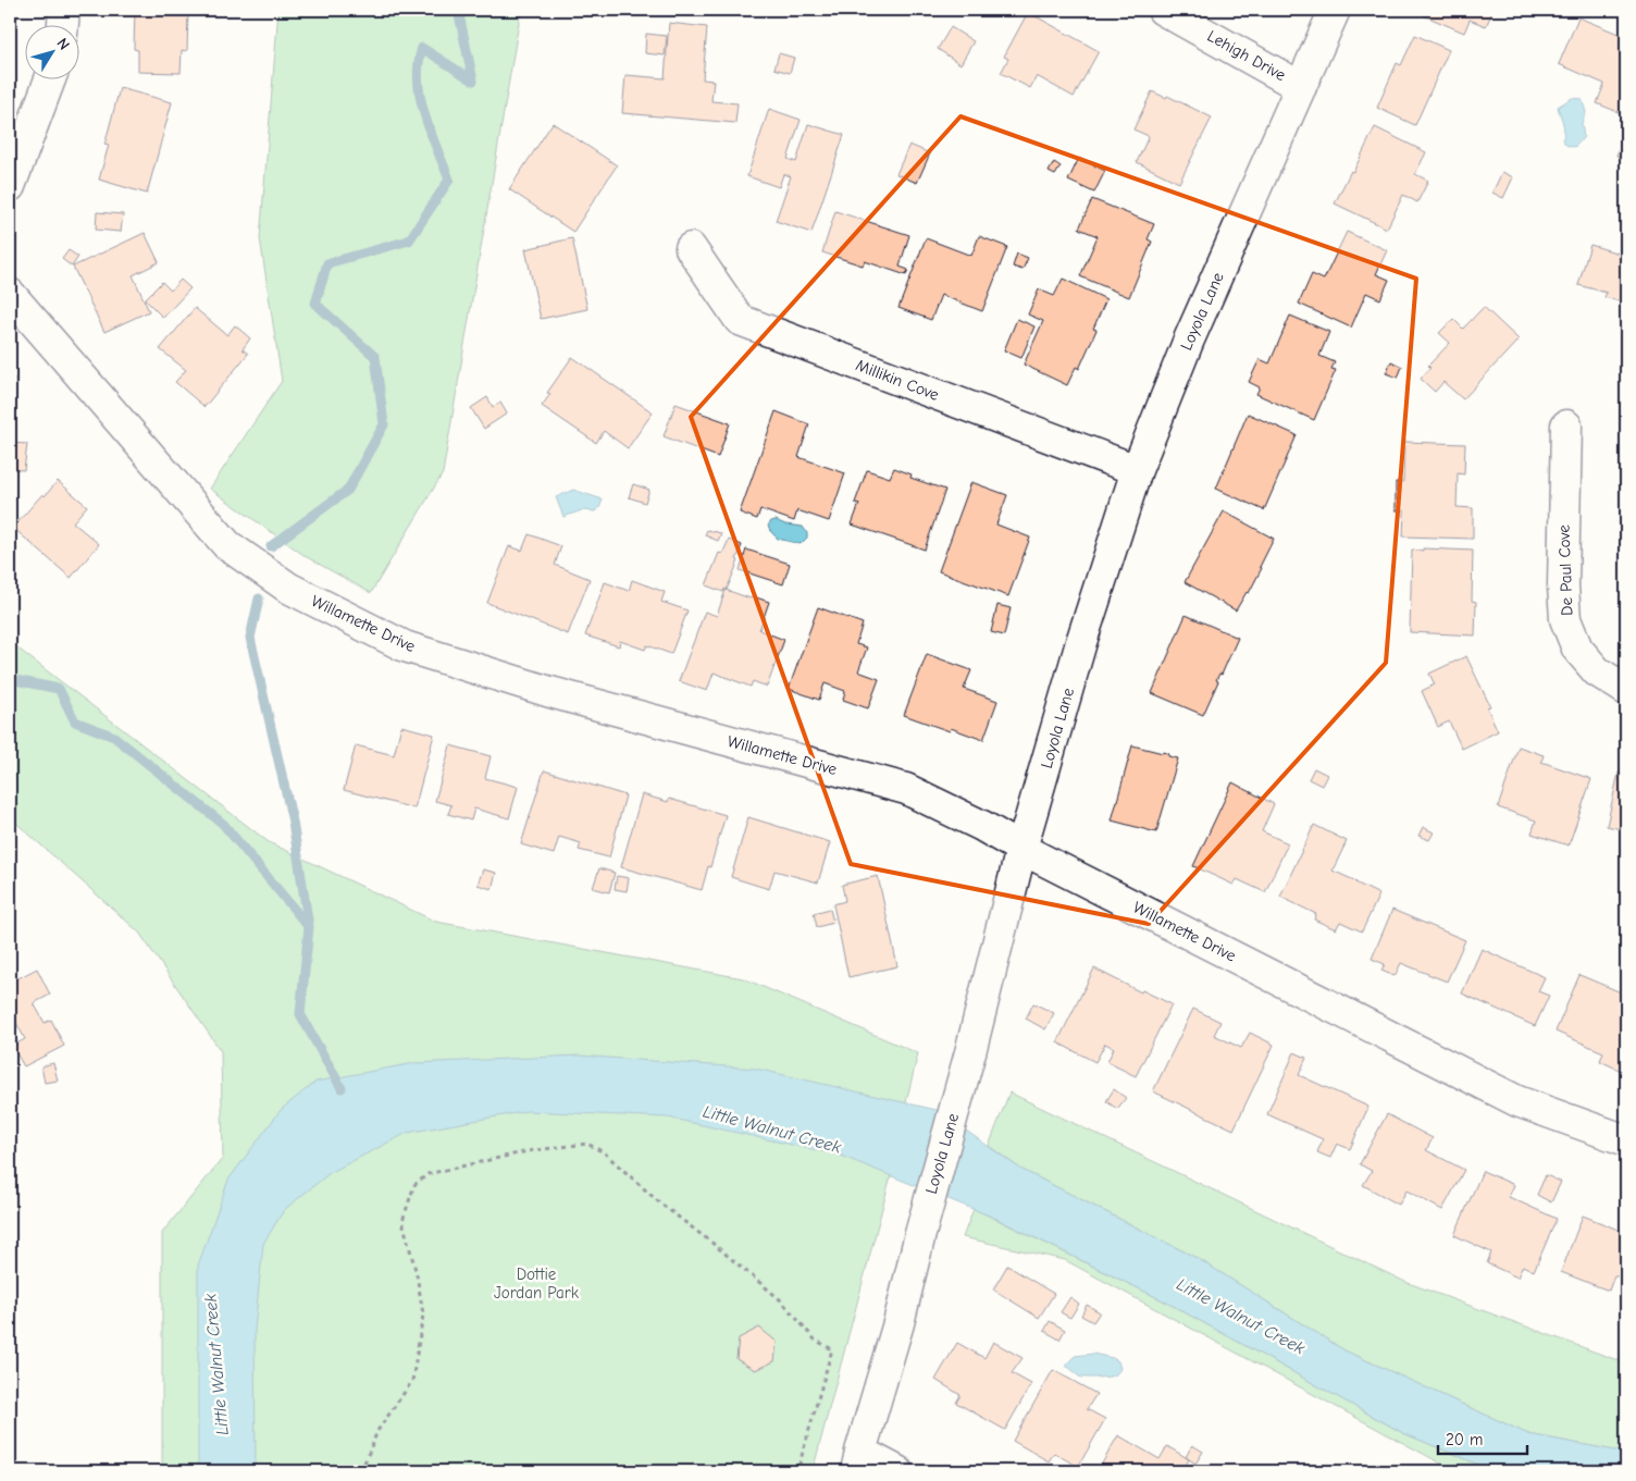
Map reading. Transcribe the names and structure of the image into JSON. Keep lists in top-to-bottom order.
{
  "streets": {
    "street": [
      "Lehigh Drive",
      "Loyola Lane",
      "Millikin Cove",
      "De Paul Cove",
      "Willamette Drive"
    ]
  },
  "crossings": [
    ["Lehigh Drive", "Loyola Lane"],
    ["Loyola Lane", "Millikin Cove"],
    ["Loyola Lane", "Willamette Drive"]
  ],
  "water": ["Little Walnut Creek"],
  "parks": ["Dottie Jordan Park"],
  "scale_bar": "20 m",
  "north": "top right"
}
